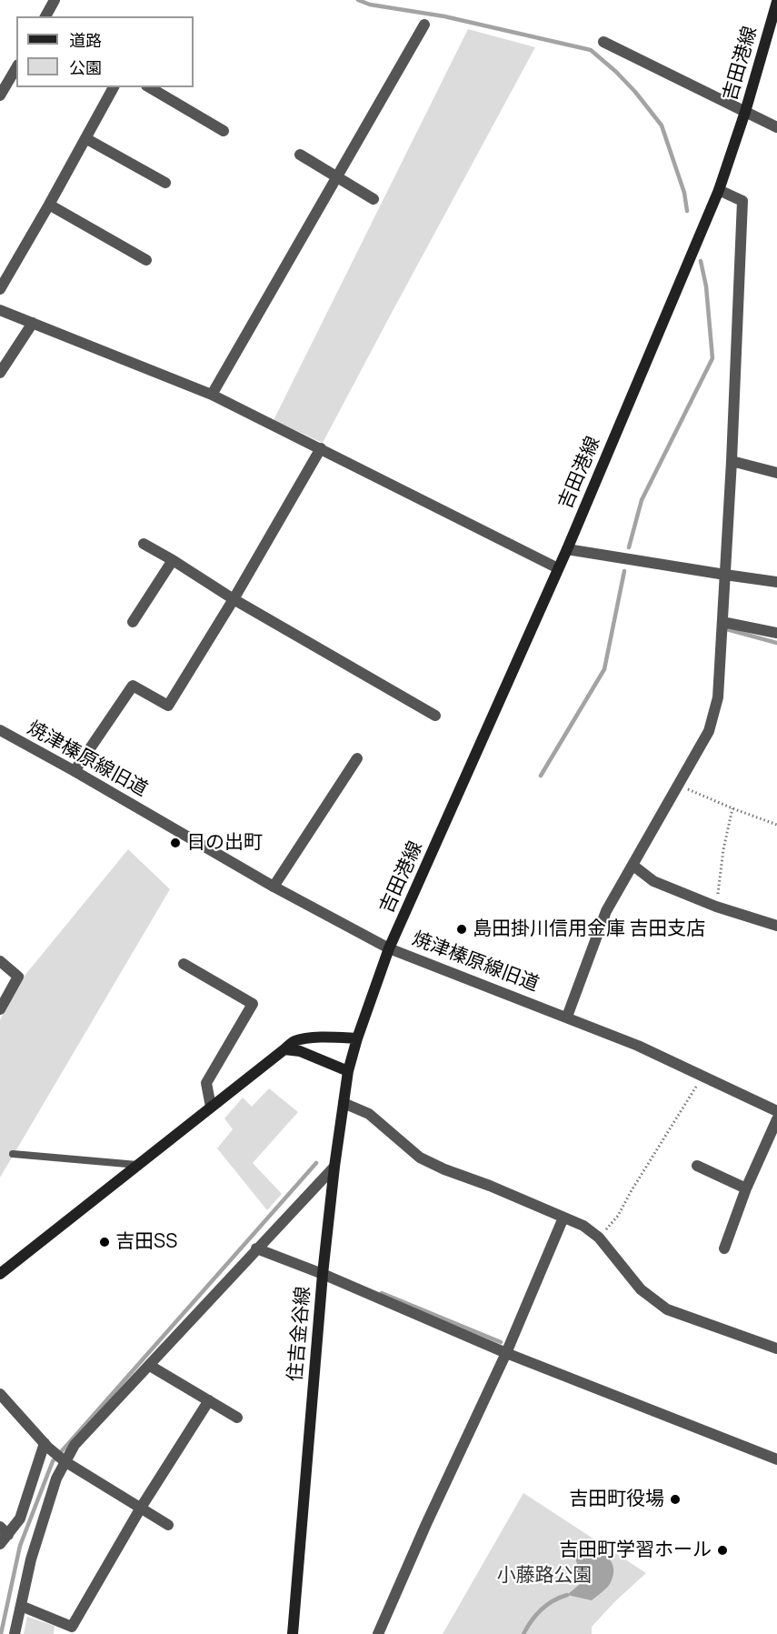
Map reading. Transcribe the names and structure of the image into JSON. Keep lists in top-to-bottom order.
{
  "streets": {
    "main road": ["吉田港線", "住吉金谷線"],
    "street": ["焼津榛原線旧道"]
  },
  "crossings": [
    ["吉田港線", "焼津榛原線旧道"],
    ["吉田港線", "住吉金谷線"],
    ["焼津榛原線旧道", "住吉金谷線"]
  ],
  "parks": ["小藤路公園"],
  "places": [
    "日の出町",
    "島田掛川信用金庫 吉田支店",
    "吉田SS",
    "吉田町役場",
    "吉田町学習ホール"
  ],
  "legend": ["道路", "公園"]
}
